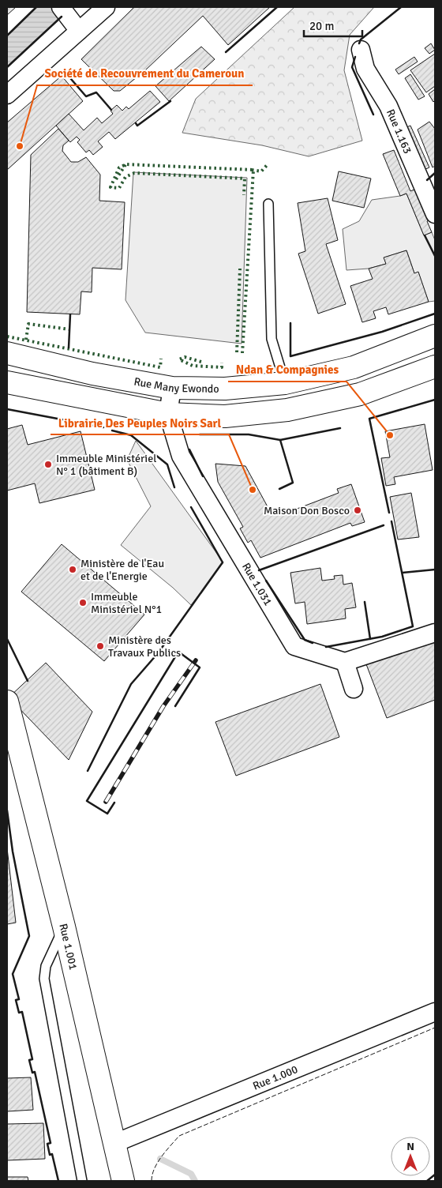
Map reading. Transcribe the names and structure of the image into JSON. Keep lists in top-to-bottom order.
{
  "streets": {
    "main road": ["Rue Many Ewondo", "Rue 1.001"],
    "street": ["Rue 1.163", "Rue 1.031", "Rue 1.000"]
  },
  "crossings": [
    ["Rue Many Ewondo", "Rue 1.031"],
    ["Rue 1.001", "Rue 1.000"]
  ],
  "places": [
    "Société de Recouvrement du Cameroun",
    "Ndan & Compagnies",
    "Immeuble Ministériel N° 1 (bâtiment B)",
    "Librairie Des Peuples Noirs Sarl",
    "Maison Don Bosco",
    "Ministère de l'Eau et de l'Energie",
    "Immeuble Ministériel N°1",
    "Ministère des Travaux Publics"
  ],
  "scale_bar": "20 m",
  "north": "top"
}
